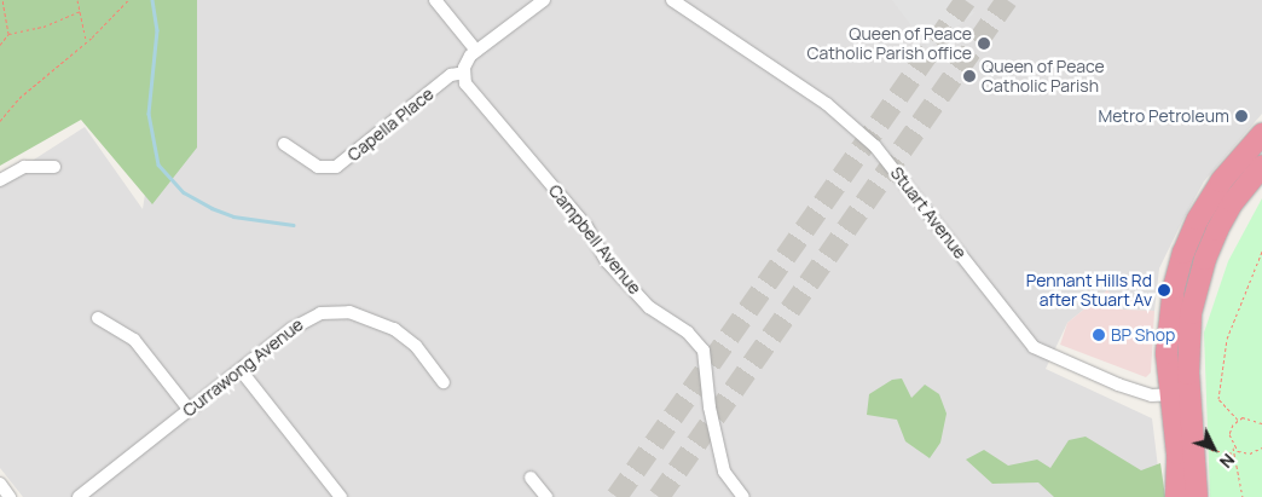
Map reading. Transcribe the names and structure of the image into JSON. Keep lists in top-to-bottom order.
{
  "streets": {
    "street": [
      "Capella Place",
      "Stuart Avenue",
      "Campbell Avenue",
      "Currawong Avenue"
    ]
  },
  "crossings": [
    ["Capella Place", "Campbell Avenue"]
  ],
  "places": [
    "Queen of Peace Catholic Parish office",
    "Queen of Peace Catholic Parish",
    "Metro Petroleum",
    "Pennant Hills Rd after Stuart Av",
    "BP Shop"
  ],
  "north": "bottom right"
}
